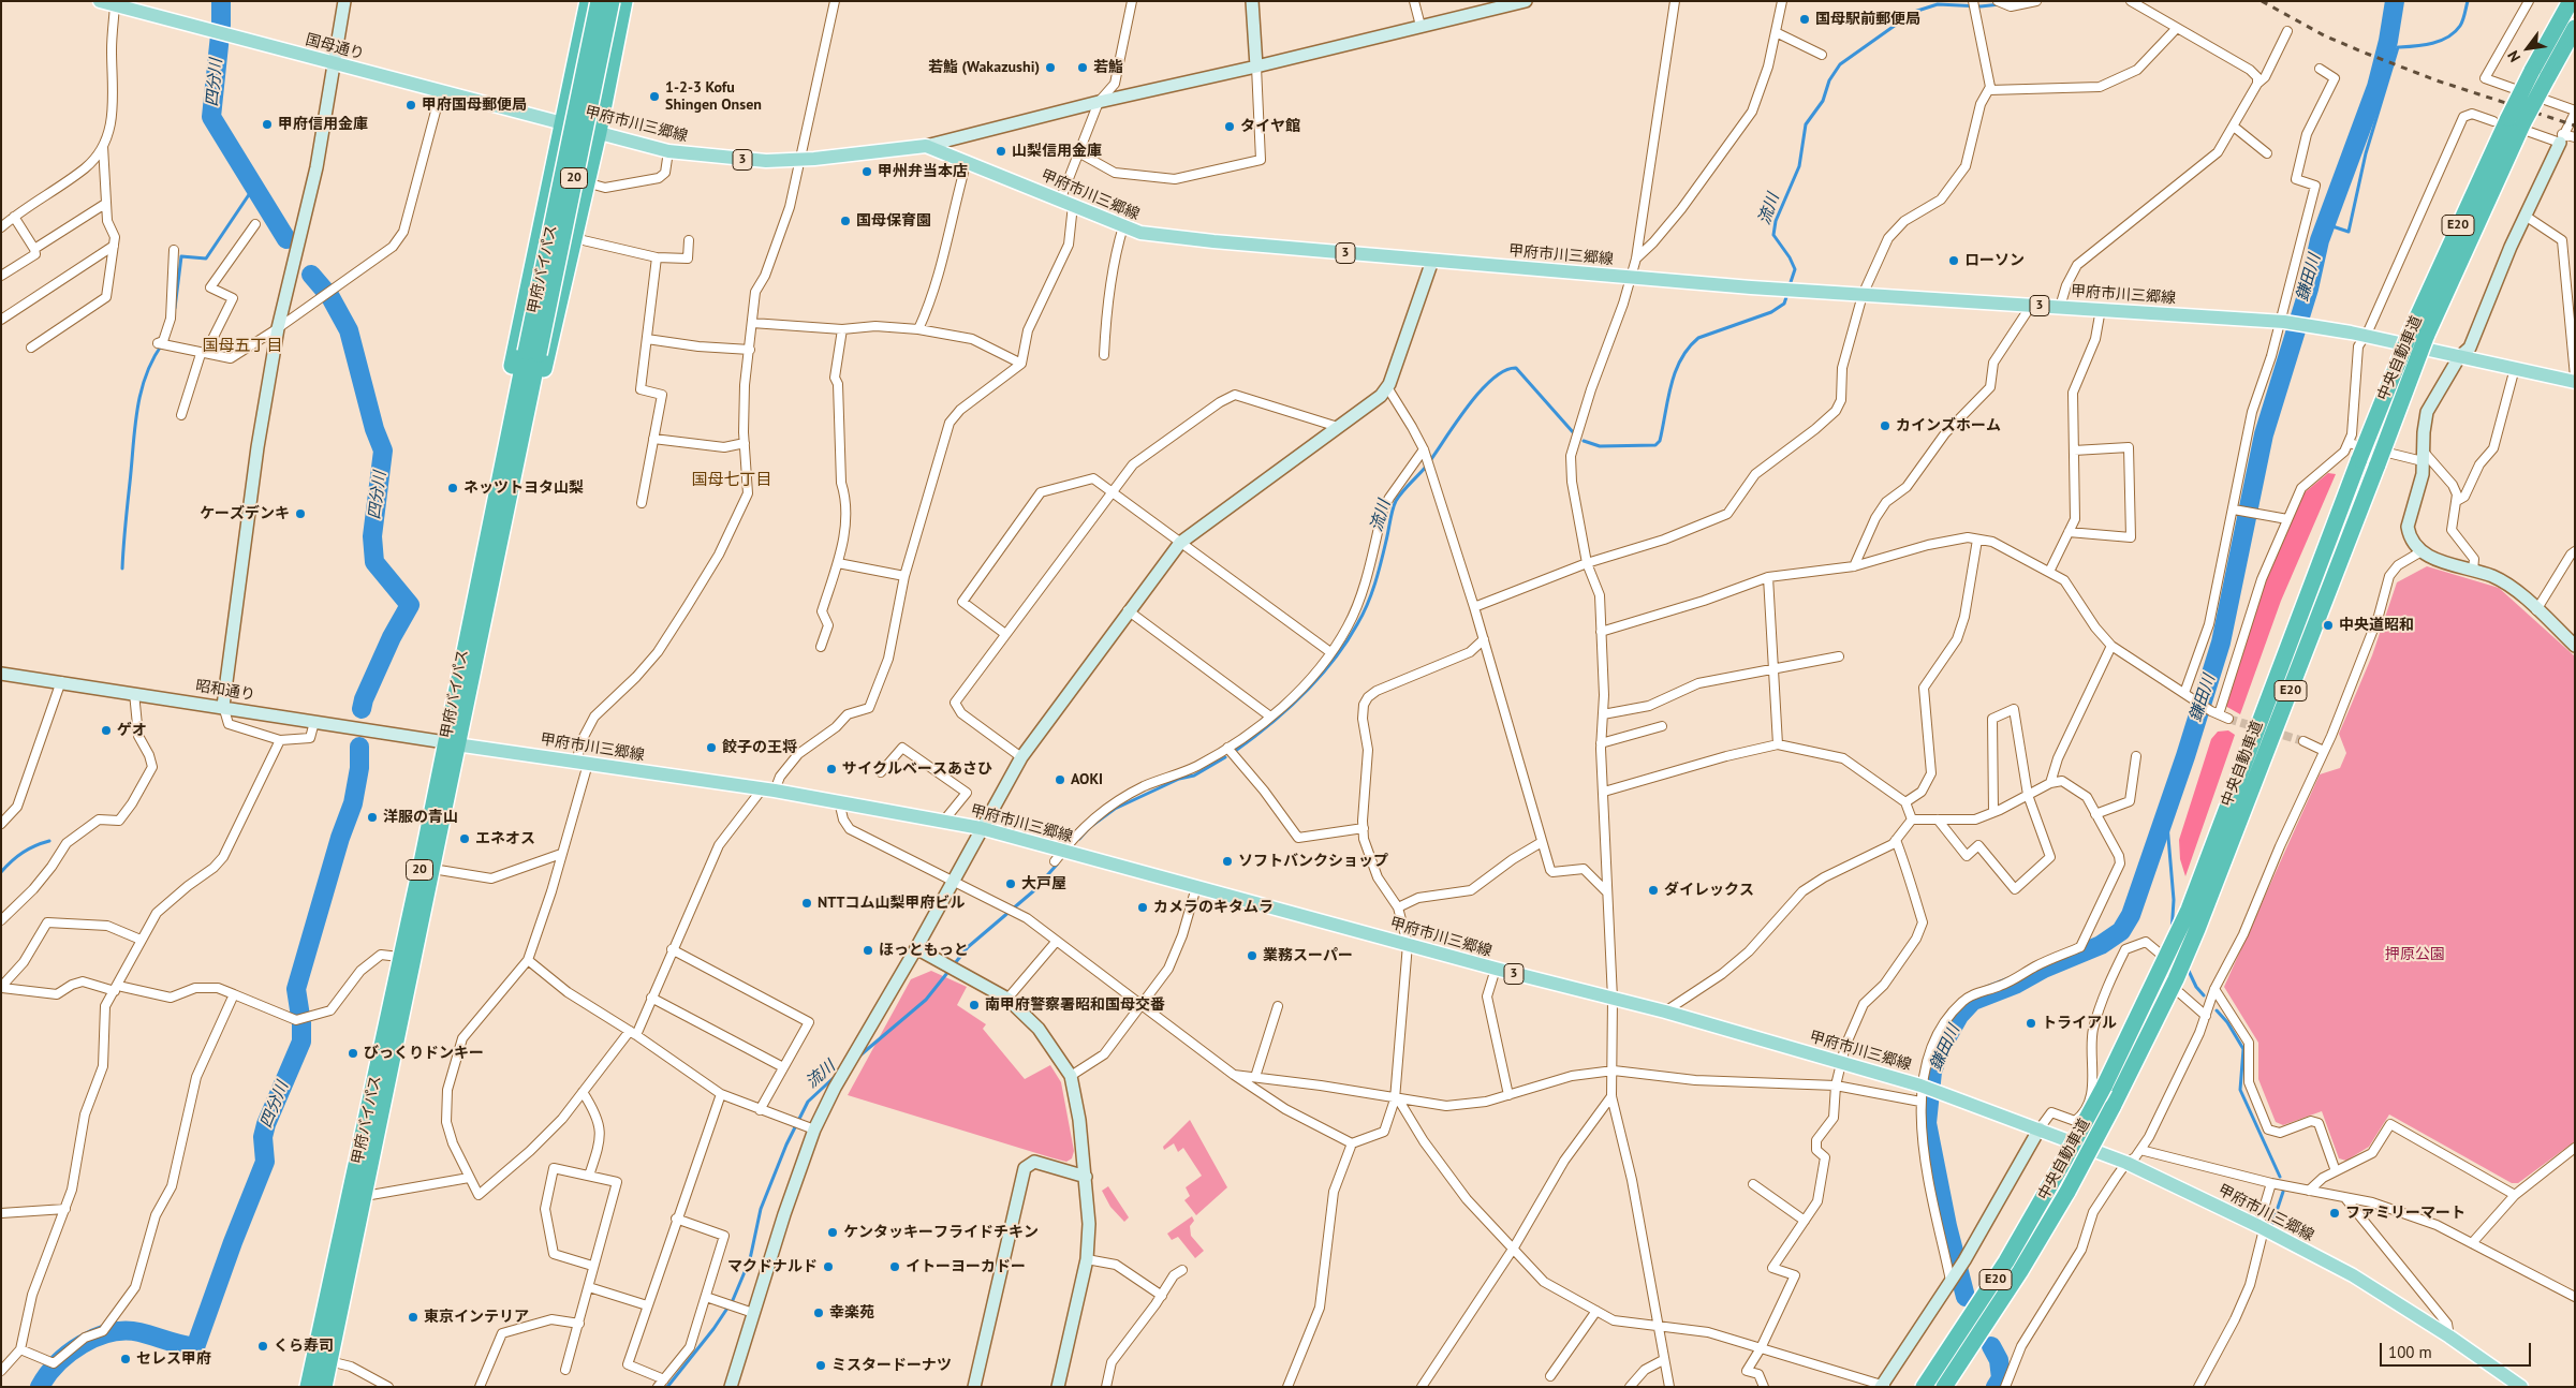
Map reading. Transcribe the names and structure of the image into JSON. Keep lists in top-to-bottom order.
{
  "streets": {
    "highway": [
      "20",
      "E20",
      "甲府バイパス",
      "中央自動車道"
    ],
    "main road": ["国母通り", "甲府市川三郷線", "3"],
    "street": ["昭和通り"]
  },
  "crossings": [
    ["国母通り", "甲府市川三郷線"],
    ["甲府市川三郷線", "甲府バイパス"],
    ["甲府市川三郷線", "昭和通り"],
    ["甲府バイパス", "昭和通り"]
  ],
  "districts": ["国母五丁目", "国母七丁目"],
  "water": ["四分川", "流川", "鎌田川"],
  "parks": ["押原公園"],
  "places": [
    "国母駅前郵便局",
    "若鮨 (Wakazushi)",
    "若鮨",
    "1-2-3 Kofu Shingen Onsen",
    "甲府国母郵便局",
    "甲府信用金庫",
    "タイヤ館",
    "山梨信用金庫",
    "甲州弁当本店",
    "国母保育園",
    "ローソン",
    "カインズホーム",
    "ネッツトヨタ山梨",
    "ケーズデンキ",
    "中央道昭和",
    "ゲオ",
    "餃子の王将",
    "サイクルベースあさひ",
    "AOKI",
    "洋服の青山",
    "エネオス",
    "ソフトバンクショップ",
    "大戸屋",
    "ダイレックス",
    "NTTコム山梨甲府ビル",
    "カメラのキタムラ",
    "ほっともっと",
    "業務スーパー",
    "南甲府警察署昭和国母交番",
    "トライアル",
    "びっくりドンキー",
    "ファミリーマート",
    "ケンタッキーフライドチキン",
    "マクドナルド",
    "イトーヨーカドー",
    "幸楽苑",
    "東京インテリア",
    "くら寿司",
    "セレス甲府",
    "ミスタードーナツ"
  ],
  "scale_bar": "100 m",
  "north": "bottom left"
}
